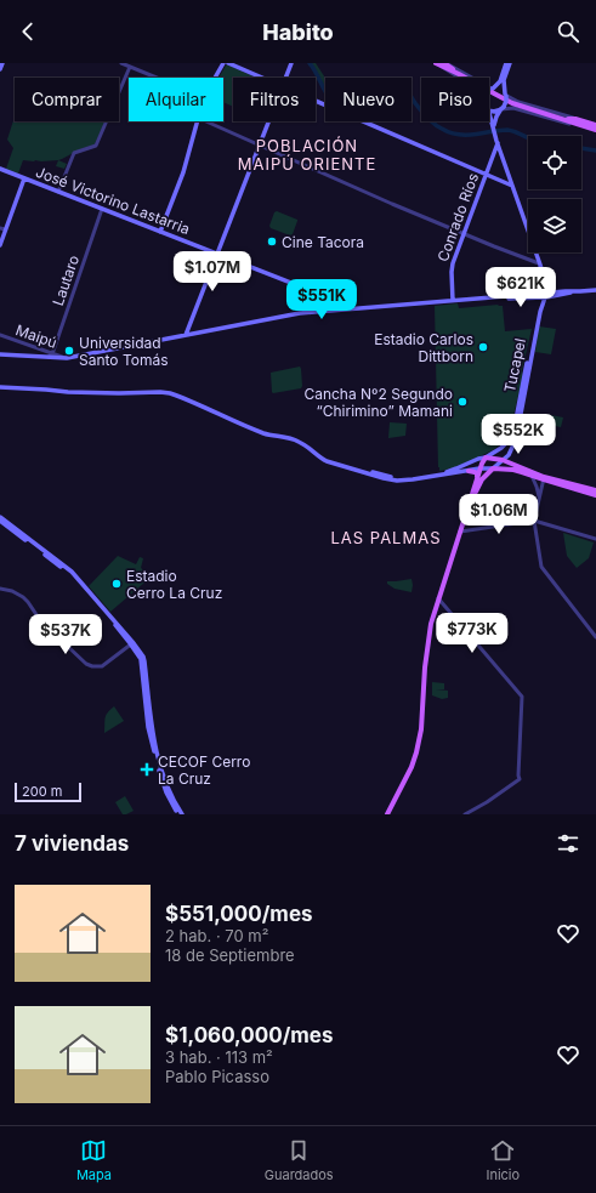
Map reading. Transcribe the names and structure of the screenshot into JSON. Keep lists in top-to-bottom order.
{
  "streets": {
    "main road": ["José Victorino Lastarria", "Conrado Ríos", "Tucapel"],
    "street": ["Lautaro", "Maipú"]
  },
  "crossings": [
    ["José Victorino Lastarria", "Lautaro"],
    ["Conrado Ríos", "Tucapel"],
    ["Lautaro", "Maipú"]
  ],
  "districts": ["POBLACIÓN MAIPÚ ORIENTE", "LAS PALMAS"],
  "places": {
    "other": [
      "Cine Tacora",
      "Estadio Carlos Dittborn",
      "Universidad Santo Tomás",
      "Cancha Nº2 Segundo “Chirimino” Mamani",
      "Estadio Cerro La Cruz"
    ],
    "health": ["CECOF Cerro La Cruz"]
  },
  "scale_bar": "200 m",
  "page": {
    "header": "Habito",
    "chip": [
      "Comprar",
      "Alquilar",
      "Filtros",
      "Nuevo",
      "Piso"
    ],
    "price": [
      "$1.07M",
      "$621K",
      "$551K",
      "$552K",
      "$1.06M",
      "$773K",
      "$537K"
    ],
    "scale": "200 m",
    "heading": "7 viviendas",
    "list": [
      {
        "name": "$551,000/mes",
        "note": "2 hab. · 70 m² · 18 de Septiembre"
      },
      {
        "name": "$1,060,000/mes",
        "note": "3 hab. · 113 m² · Pablo Picasso"
      }
    ],
    "tabs": ["Mapa", "Guardados", "Inicio"]
  }
}
